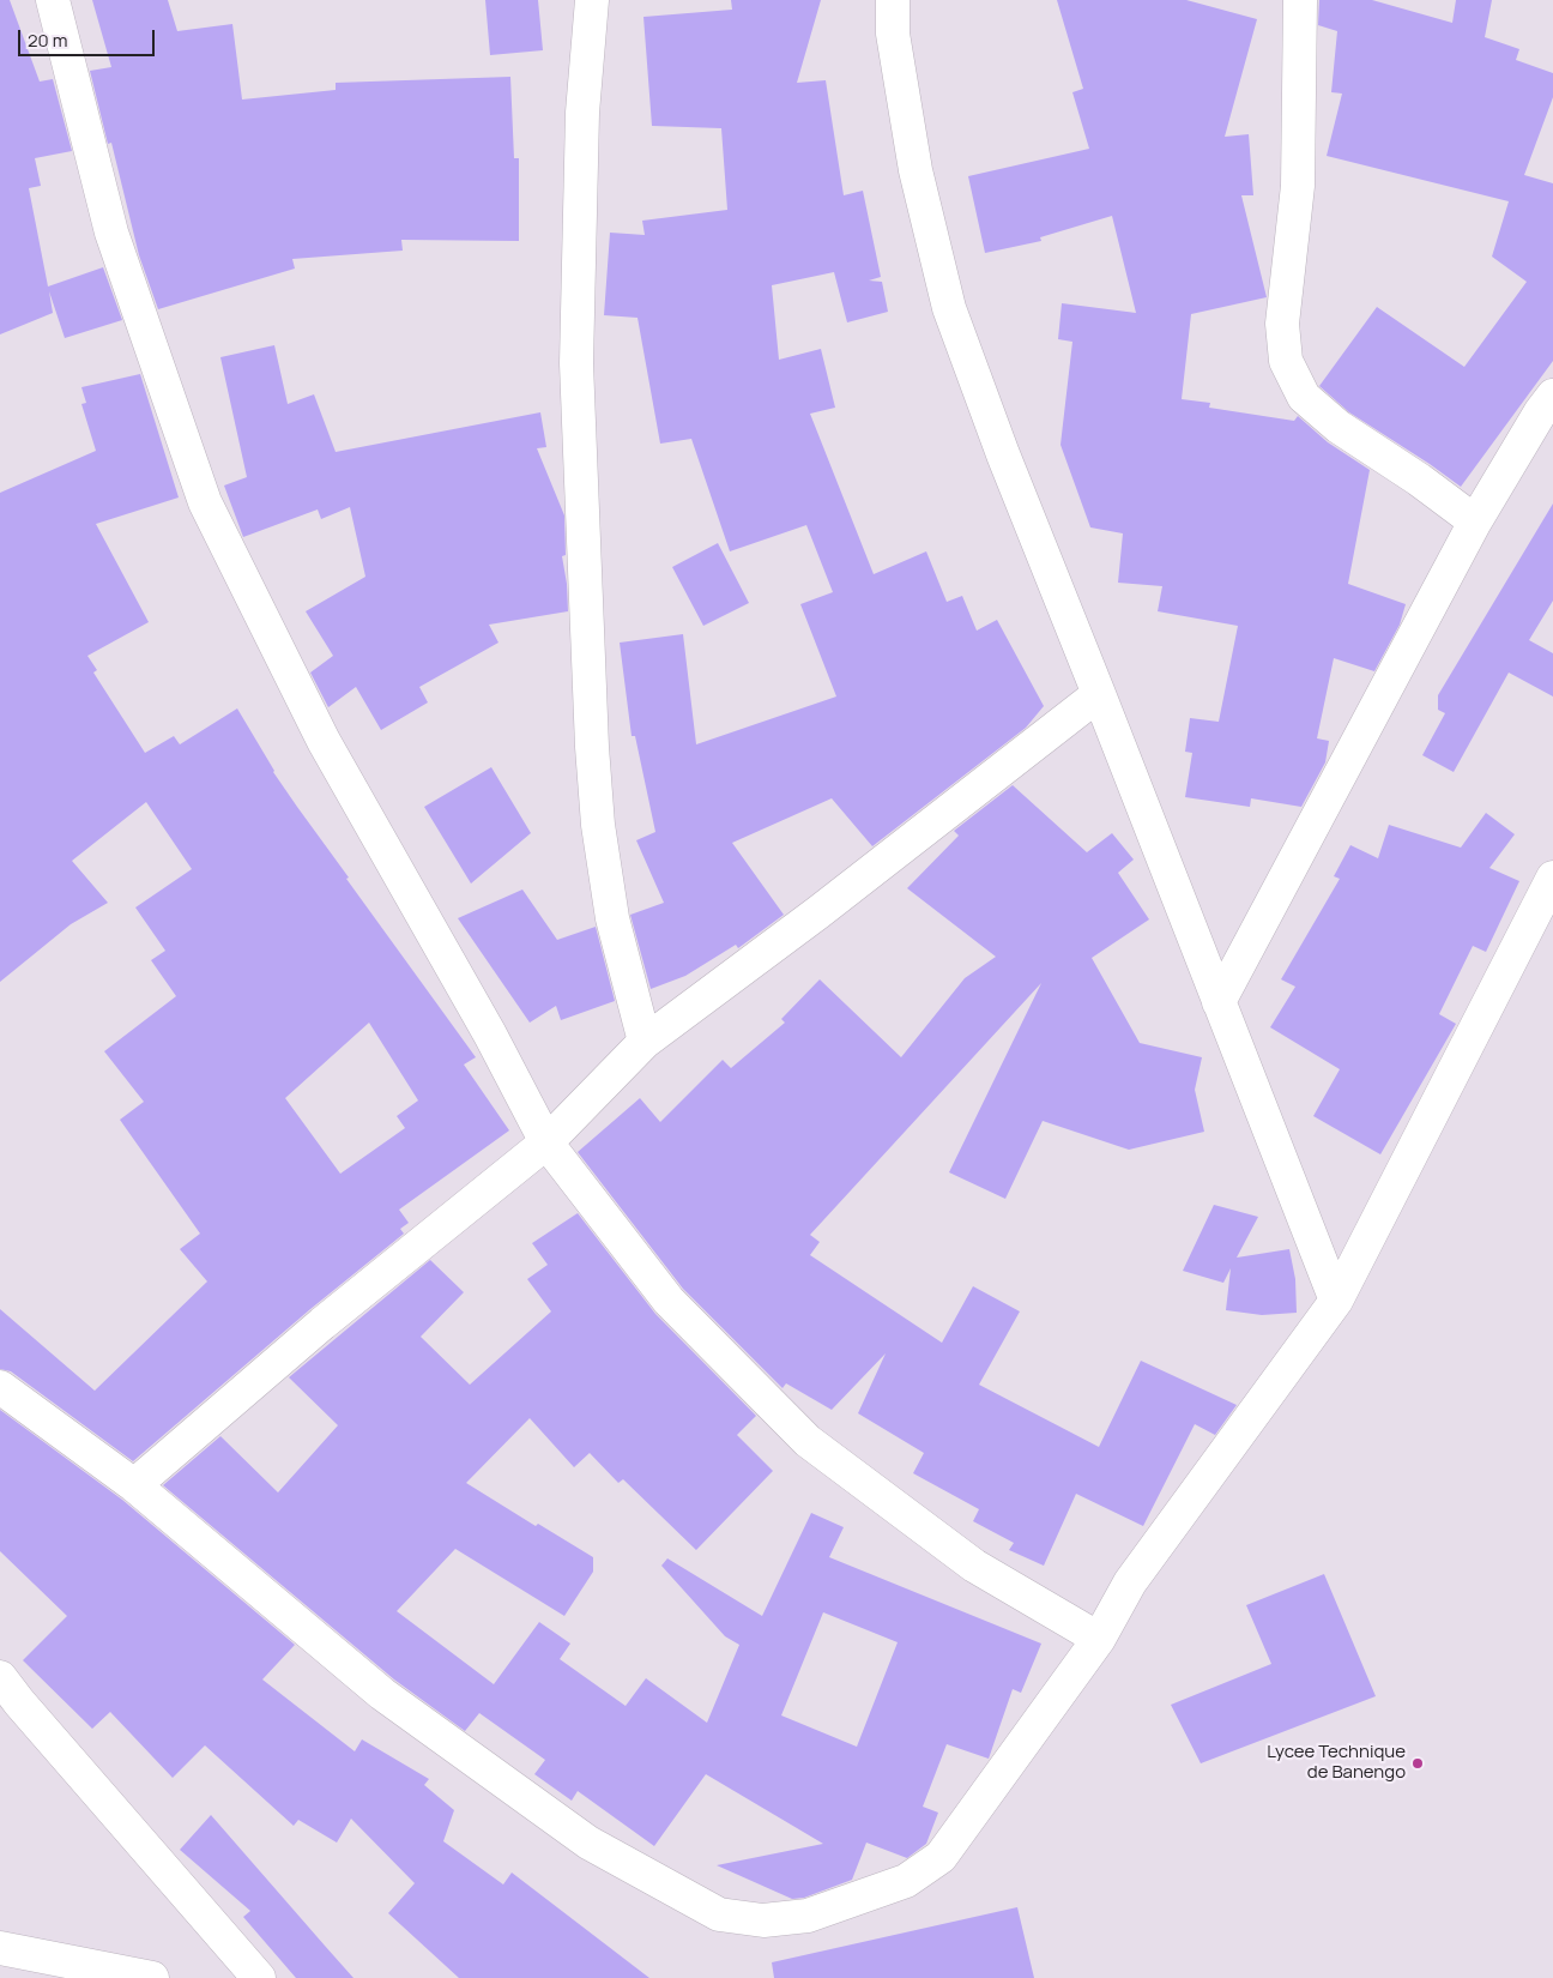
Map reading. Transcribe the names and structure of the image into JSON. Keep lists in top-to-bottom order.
{
  "places": ["Lycee Technique de Banengo"],
  "scale_bar": "20 m"
}
